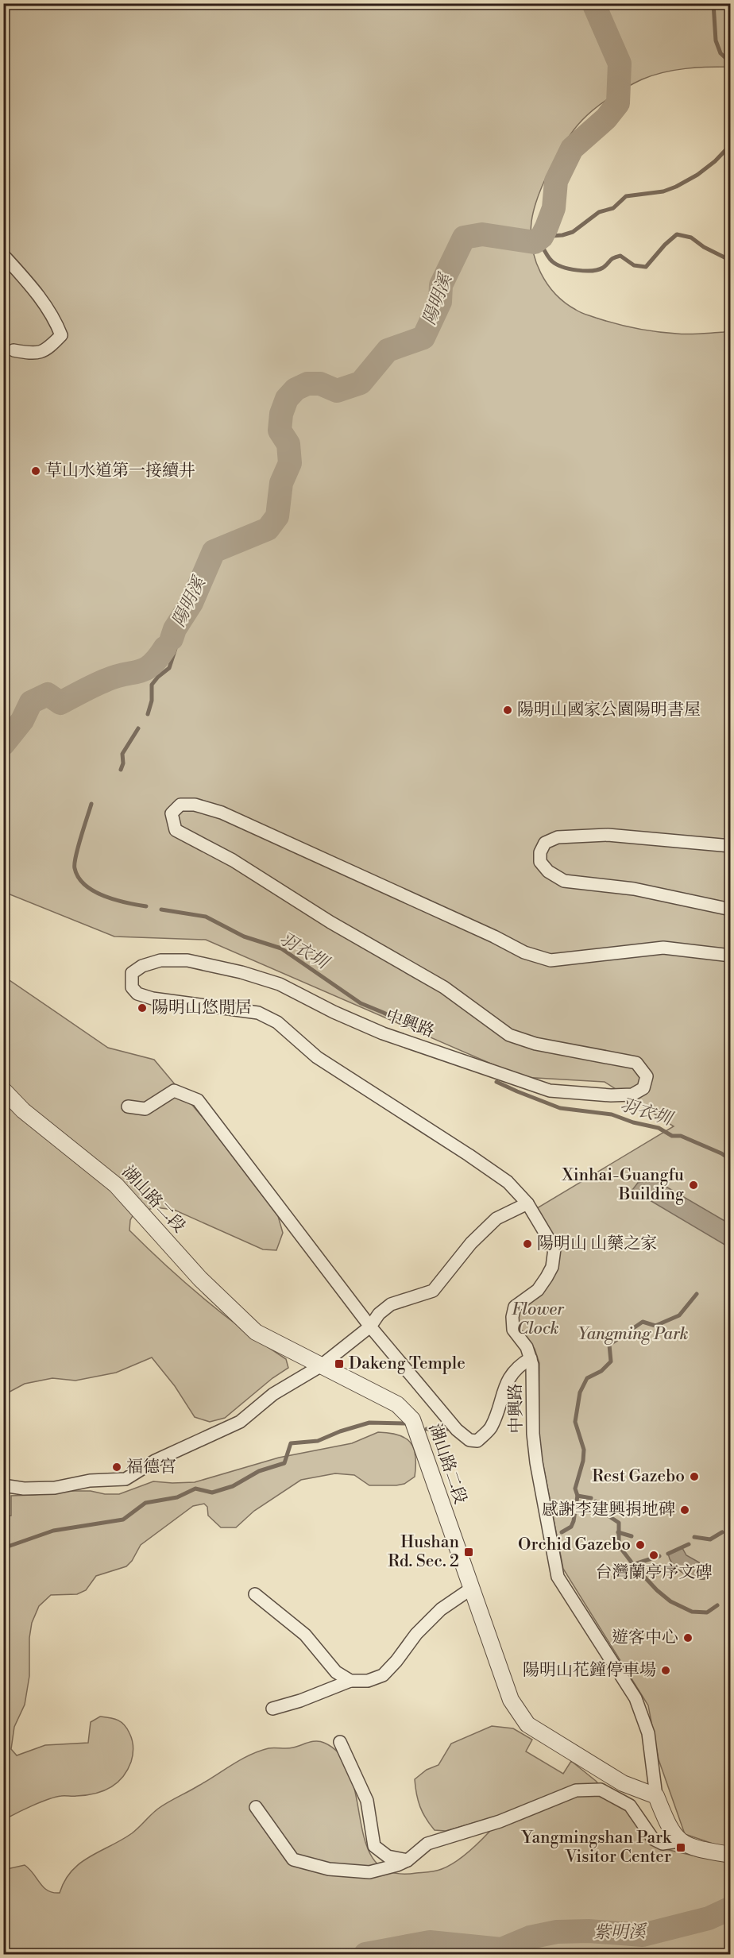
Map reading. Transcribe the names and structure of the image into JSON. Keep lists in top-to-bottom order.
{
  "streets": {
    "street": ["中興路", "湖山路二段"]
  },
  "crossings": [
    ["中興路", "湖山路二段"]
  ],
  "water": ["陽明溪", "羽衣圳", "紫明溪"],
  "parks": ["Flower Clock", "Yangming Park"],
  "places": {
    "other": [
      "草山水道第一接續井",
      "陽明山國家公園陽明書屋",
      "陽明山悠閒居",
      "Xinhai-Guangfu Building",
      "陽明山 山藥之家",
      "福德宮",
      "Rest Gazebo",
      "感謝李建興捐地碑",
      "Orchid Gazebo",
      "台灣蘭亭序文碑",
      "遊客中心",
      "陽明山花鐘停車場"
    ],
    "transit": ["Dakeng Temple", "Hushan Rd. Sec. 2", "Yangmingshan Park Visitor Center"]
  }
}
